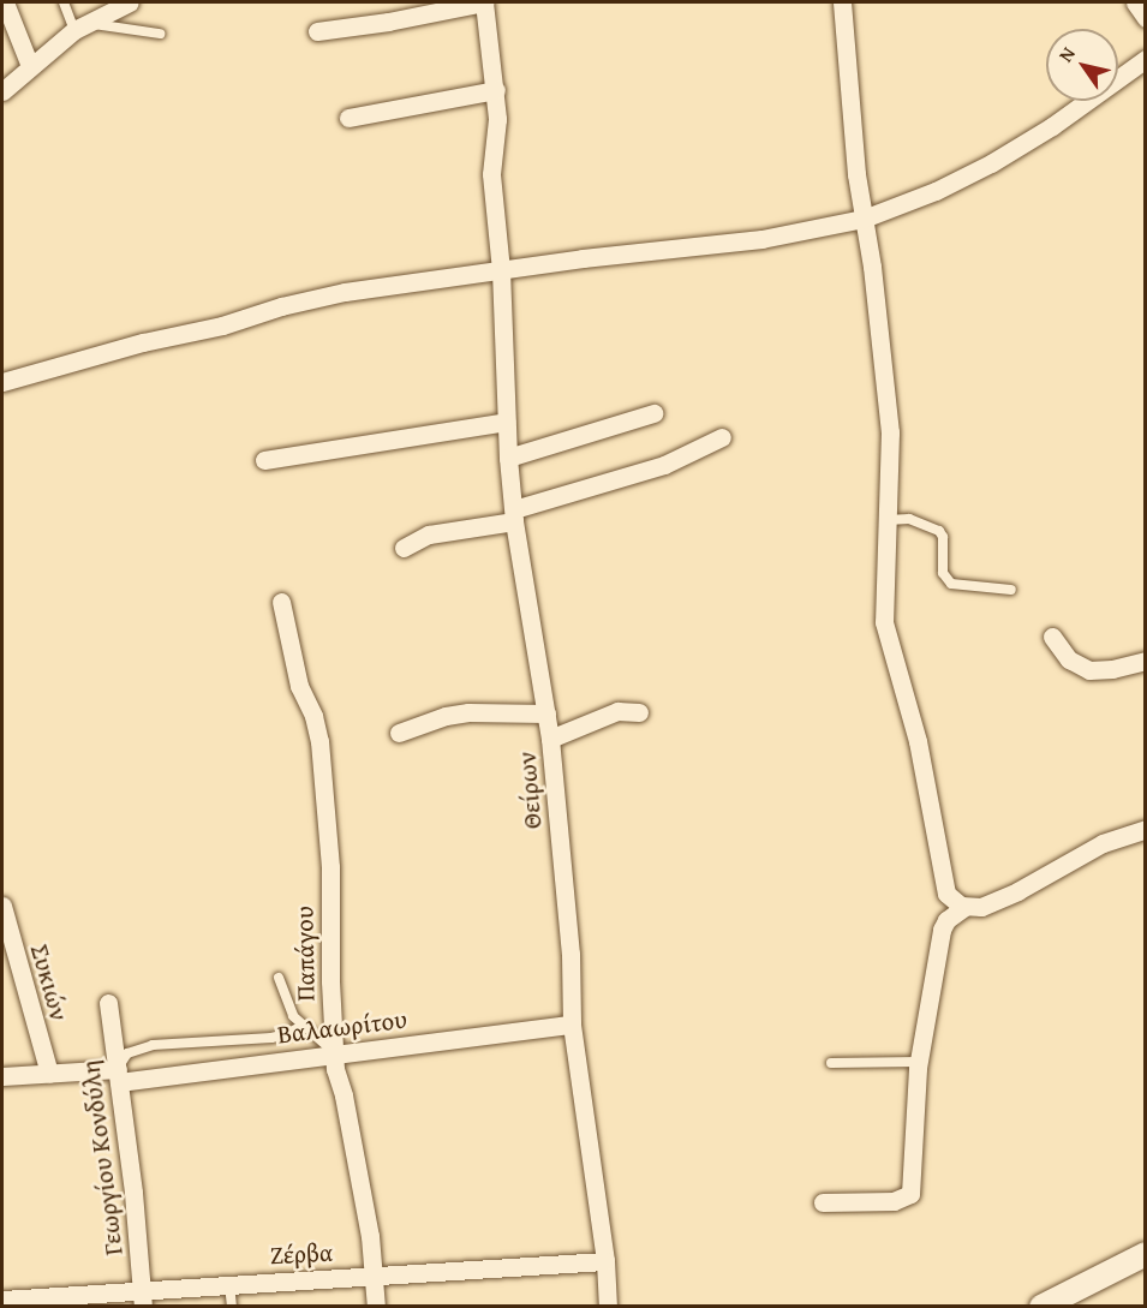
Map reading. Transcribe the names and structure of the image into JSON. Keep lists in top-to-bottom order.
{
  "streets": {
    "street": [
      "Θείρων",
      "Παπάγου",
      "Συκιών",
      "Βαλαωρίτου",
      "Γεωργίου Κονδύλη",
      "Ζέρβα"
    ]
  },
  "crossings": [
    ["Θείρων", "Βαλαωρίτου"],
    ["Θείρων", "Ζέρβα"],
    ["Παπάγου", "Βαλαωρίτου"],
    ["Παπάγου", "Ζέρβα"],
    ["Συκιών", "Βαλαωρίτου"],
    ["Βαλαωρίτου", "Γεωργίου Κονδύλη"],
    ["Γεωργίου Κονδύλη", "Ζέρβα"]
  ],
  "north": "top left"
}
